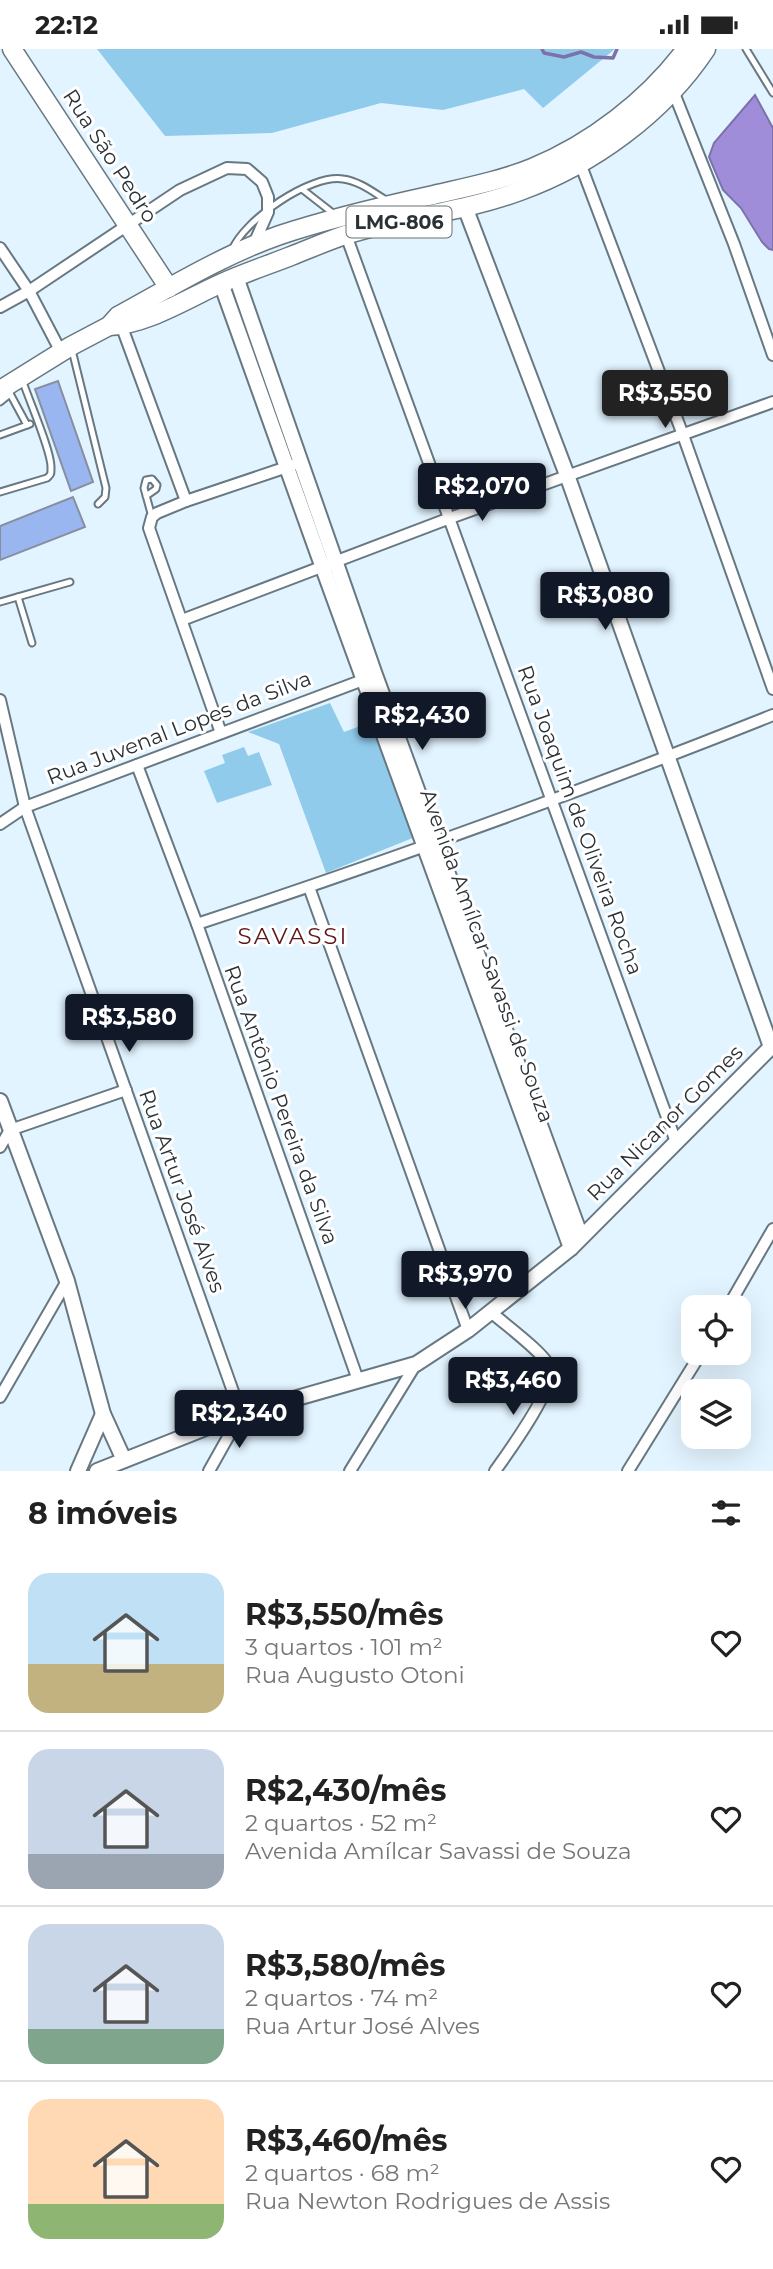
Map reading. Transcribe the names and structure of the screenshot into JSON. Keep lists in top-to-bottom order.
{
  "streets": {
    "highway": ["Rua São Pedro", "LMG-806"],
    "street": [
      "Rua Juvenal Lopes da Silva",
      "Rua Joaquim de Oliveira Rocha",
      "Avenida Amílcar Savassi de Souza",
      "Rua Antônio Pereira da Silva",
      "Rua Nicanor Gomes",
      "Rua Artur José Alves"
    ]
  },
  "crossings": [
    ["Rua São Pedro", "LMG-806"],
    ["LMG-806", "Rua Joaquim de Oliveira Rocha"],
    ["LMG-806", "Avenida Amílcar Savassi de Souza"],
    ["LMG-806", "Rua Nicanor Gomes"],
    ["Rua Juvenal Lopes da Silva", "Avenida Amílcar Savassi de Souza"],
    ["Rua Juvenal Lopes da Silva", "Rua Antônio Pereira da Silva"],
    ["Rua Juvenal Lopes da Silva", "Rua Artur José Alves"],
    ["Rua Joaquim de Oliveira Rocha", "Rua Nicanor Gomes"],
    ["Avenida Amílcar Savassi de Souza", "Rua Nicanor Gomes"],
    ["Rua Antônio Pereira da Silva", "Rua Nicanor Gomes"],
    ["Rua Nicanor Gomes", "Rua Artur José Alves"]
  ],
  "districts": ["SAVASSI"],
  "page": {
    "status": "22:12",
    "price": [
      "R$3,550",
      "R$2,070",
      "R$3,080",
      "R$2,430",
      "R$3,580",
      "R$3,970",
      "R$3,460",
      "R$2,340"
    ],
    "heading": "8 imóveis",
    "list": [
      {
        "name": "R$3,550/mês",
        "note": "3 quartos · 101 m² · Rua Augusto Otoni"
      },
      {
        "name": "R$2,430/mês",
        "note": "2 quartos · 52 m² · Avenida Amílcar Savassi de Souza"
      },
      {
        "name": "R$3,580/mês",
        "note": "2 quartos · 74 m² · Rua Artur José Alves"
      },
      {
        "name": "R$3,460/mês",
        "note": "2 quartos · 68 m² · Rua Newton Rodrigues de Assis"
      }
    ]
  }
}
